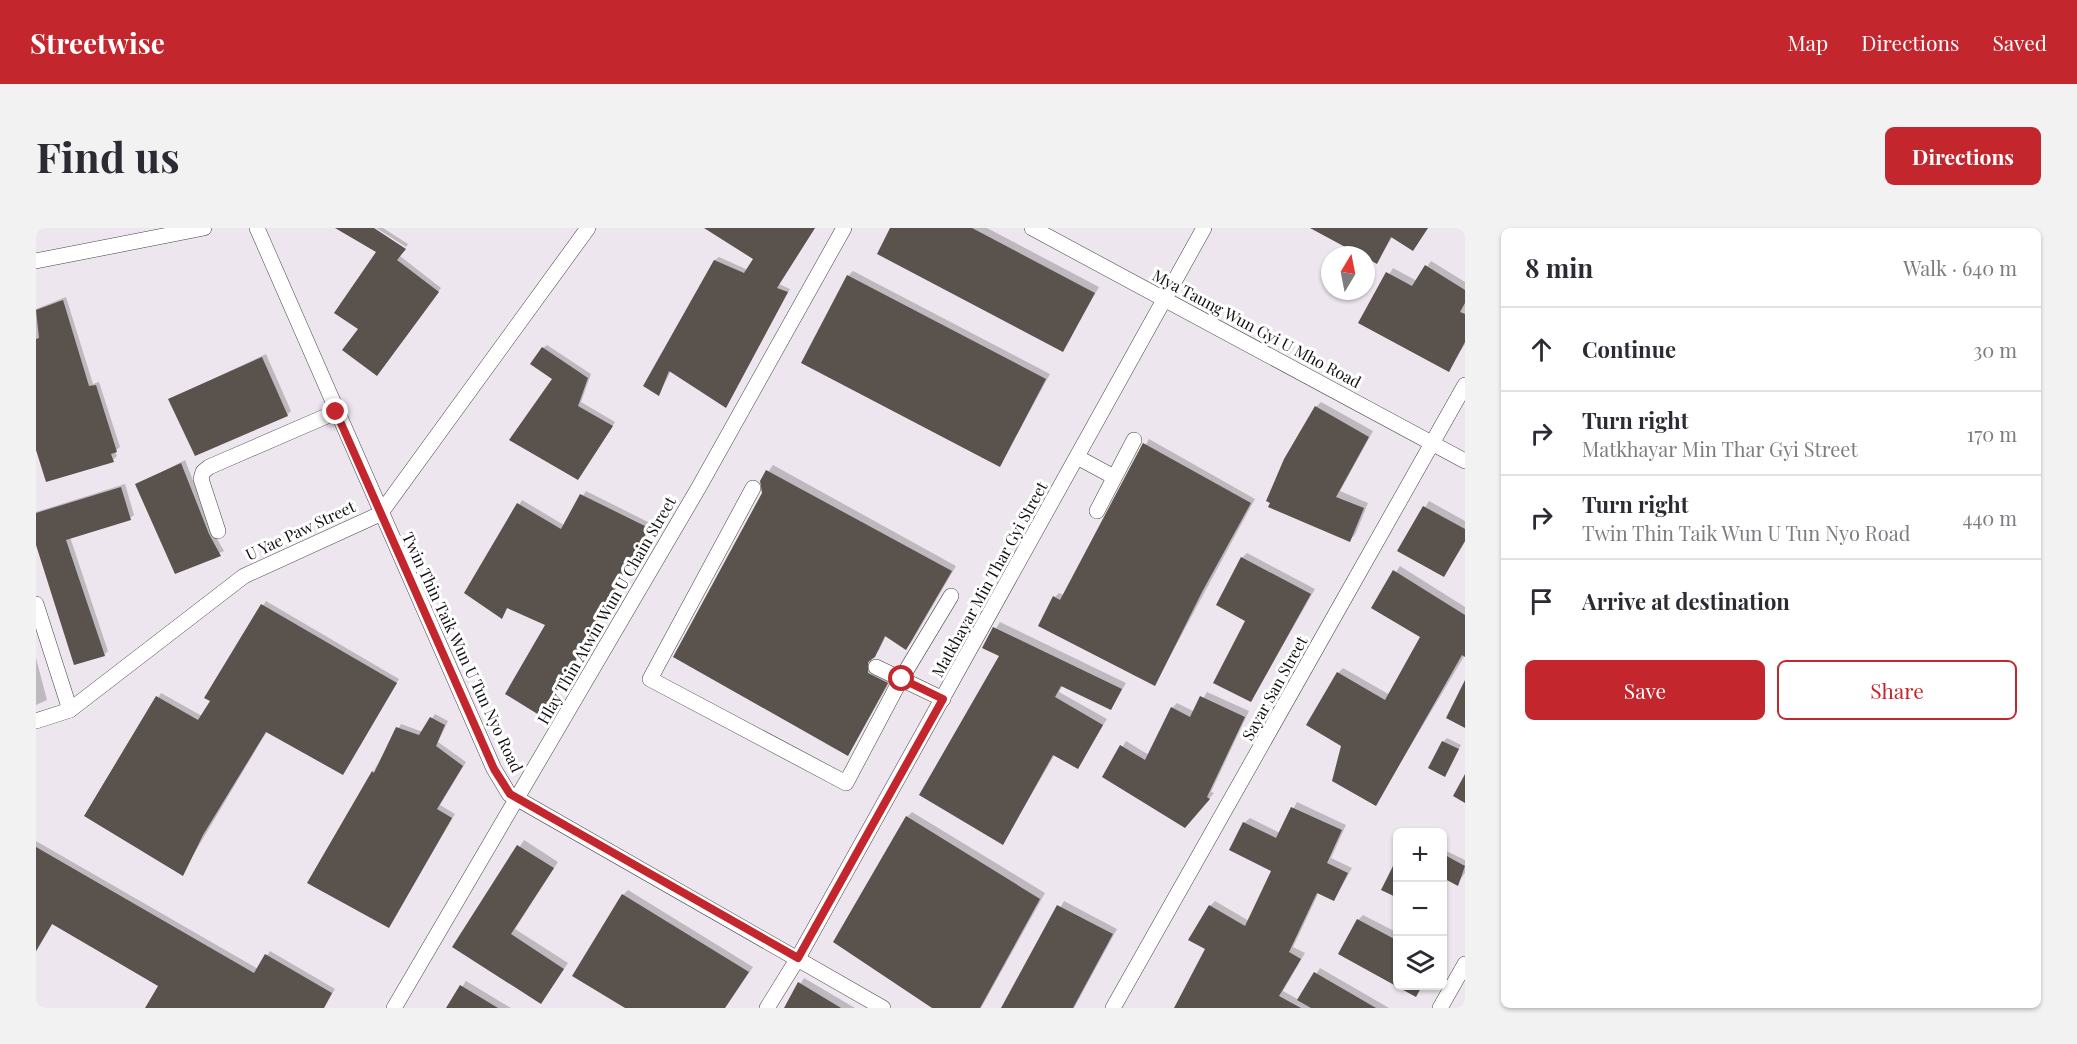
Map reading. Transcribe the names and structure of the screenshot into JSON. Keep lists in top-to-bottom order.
{
  "streets": {
    "street": [
      "Mya Taung Wun Gyi U Mho Road",
      "U Yae Paw Street",
      "Matkhayar Min Thar Gyi Street",
      "Hlay Thin Atwin Wun U Chain Street",
      "Twin Thin Taik Wun U Tun Nyo Road",
      "Sayar San Street"
    ]
  },
  "crossings": [
    ["Mya Taung Wun Gyi U Mho Road", "Matkhayar Min Thar Gyi Street"],
    ["Mya Taung Wun Gyi U Mho Road", "Sayar San Street"],
    ["U Yae Paw Street", "Twin Thin Taik Wun U Tun Nyo Road"],
    ["Matkhayar Min Thar Gyi Street", "Twin Thin Taik Wun U Tun Nyo Road"],
    ["Hlay Thin Atwin Wun U Chain Street", "Twin Thin Taik Wun U Tun Nyo Road"]
  ],
  "north": "top",
  "page": {
    "header": "Streetwise",
    "nav": ["Map", "Directions", "Saved"],
    "buttons": [
      "Directions",
      ["Save", "Share"]
    ],
    "title": "Find us",
    "heading": ["8 min", "Walk · 640 m"],
    "list": [
      ["Continue", "30 m"],
      ["Turn right", "Matkhayar Min Thar Gyi Street", "170 m"],
      ["Turn right", "Twin Thin Taik Wun U Tun Nyo Road", "440 m"],
      "Arrive at destination"
    ],
    "map_buttons": ["+", "−"]
  }
}
